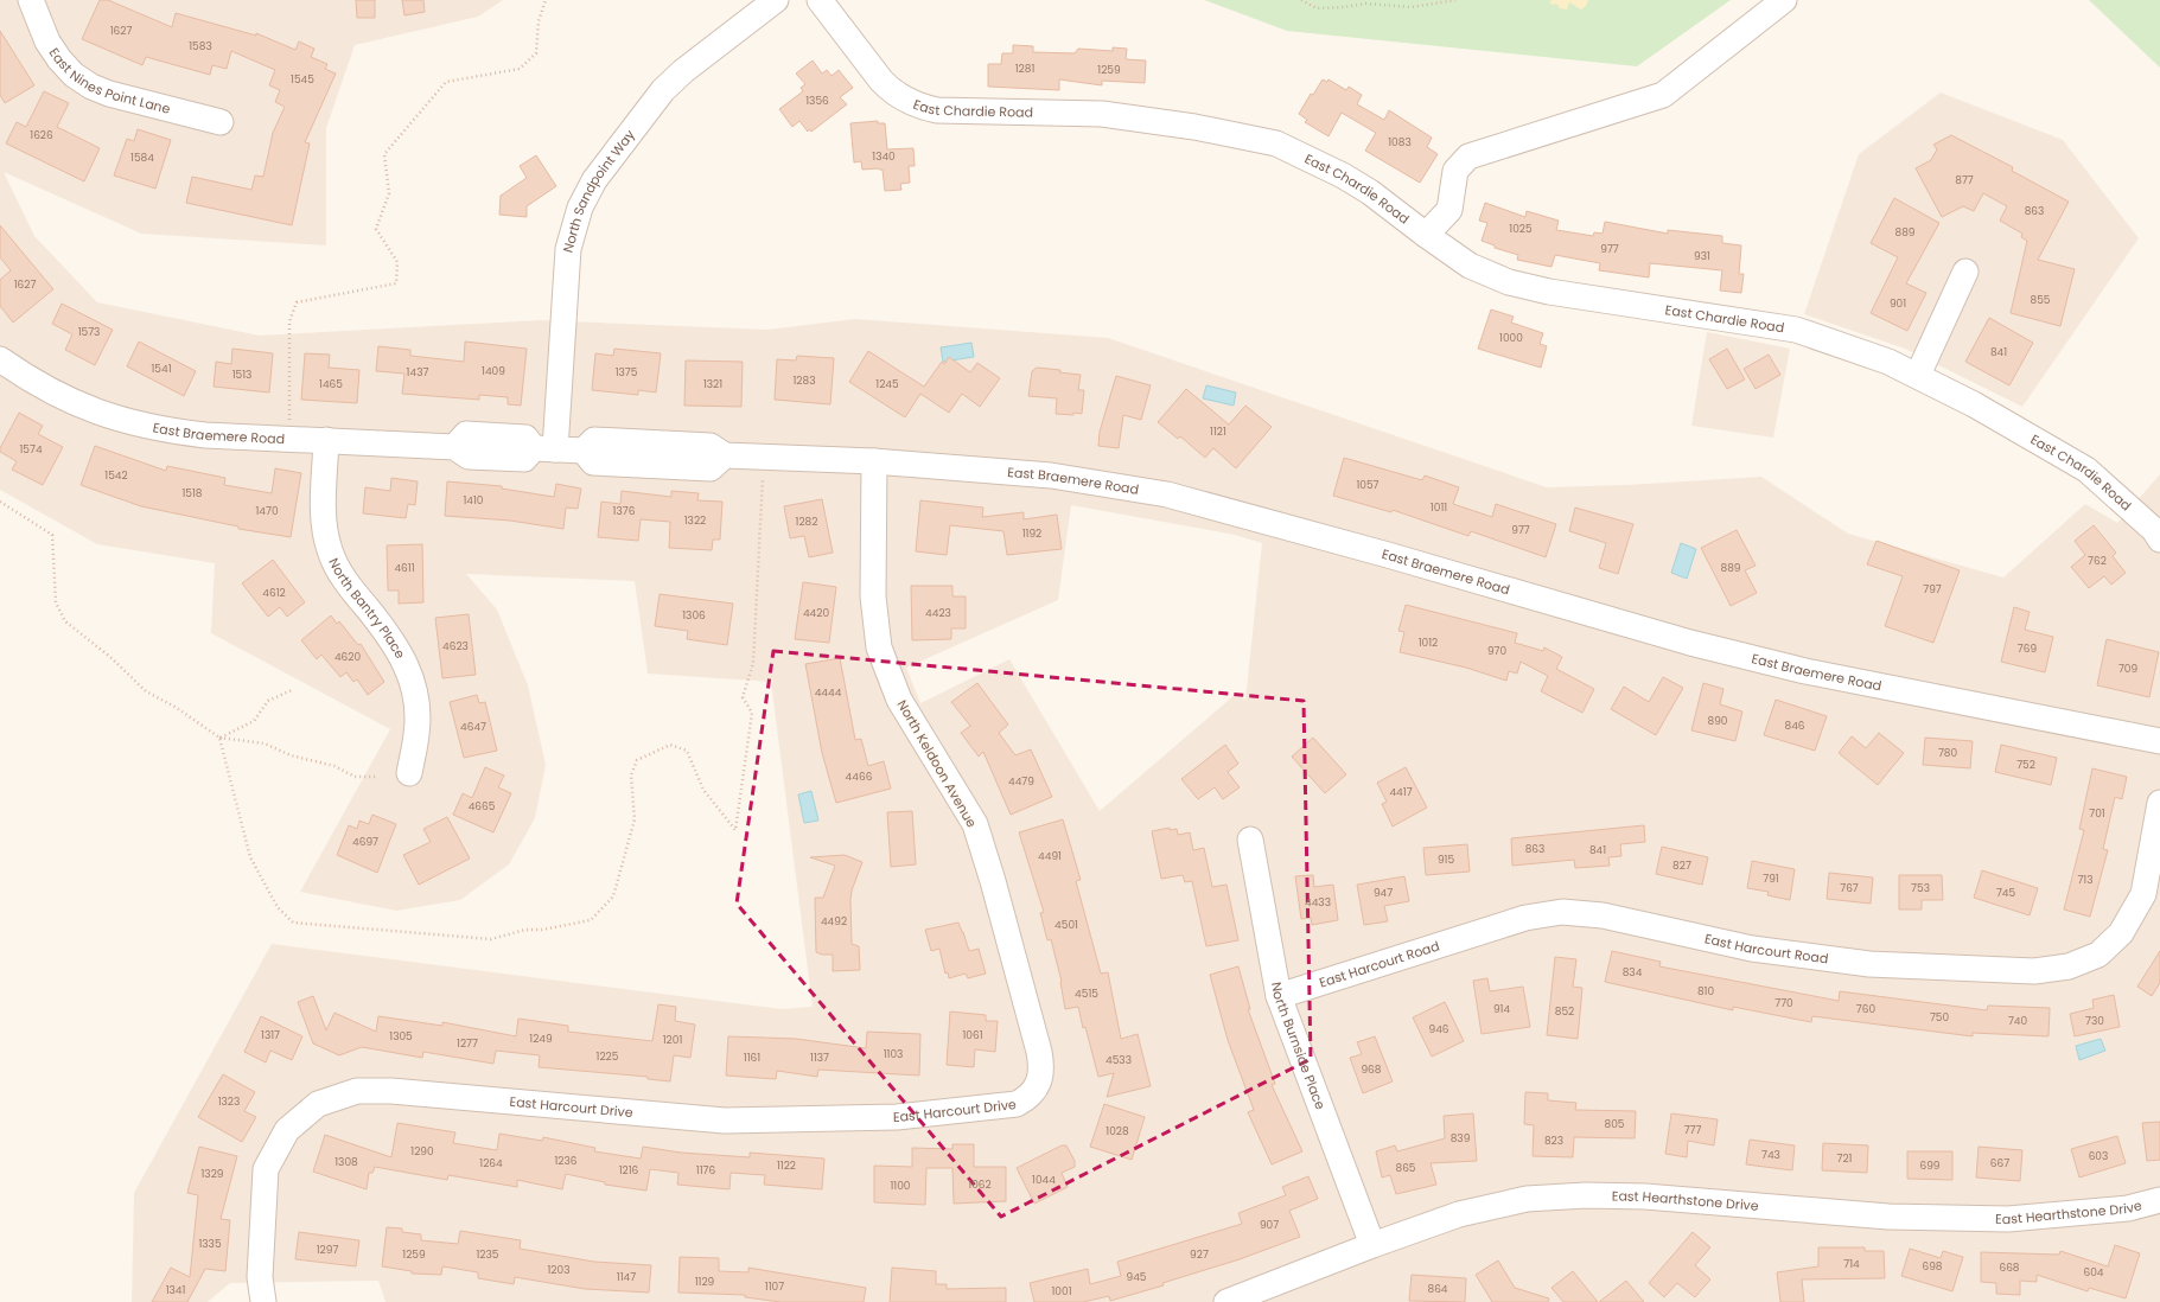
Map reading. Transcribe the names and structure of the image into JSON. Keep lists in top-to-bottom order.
{
  "streets": {
    "street": [
      "East Nines Point Lane",
      "East Chardie Road",
      "North Sandpoint Way",
      "East Braemere Road",
      "North Bantry Place",
      "North Keldoon Avenue",
      "East Harcourt Road",
      "North Burnside Place",
      "East Harcourt Drive",
      "East Hearthstone Drive"
    ]
  },
  "crossings": [
    ["North Sandpoint Way", "East Braemere Road"],
    ["East Braemere Road", "North Bantry Place"],
    ["East Braemere Road", "North Keldoon Avenue"],
    ["North Keldoon Avenue", "East Harcourt Drive"],
    ["East Harcourt Road", "North Burnside Place"],
    ["North Burnside Place", "East Hearthstone Drive"]
  ],
  "house_numbers": [
    "1627",
    "1583",
    "1281",
    "1259",
    "1545",
    "1356",
    "1626",
    "1083",
    "1340",
    "1584",
    "877",
    "863",
    "1025",
    "889",
    "977",
    "931",
    "1627",
    "855",
    "901",
    "1573",
    "1000",
    "841",
    "1541",
    "1409",
    "1437",
    "1375",
    "1513",
    "1283",
    "1465",
    "1321",
    "1245",
    "1121",
    "1574",
    "1542",
    "1057",
    "1518",
    "1410",
    "1011",
    "1470",
    "1376",
    "1322",
    "1282",
    "977",
    "1192",
    "762",
    "4611",
    "889",
    "797",
    "4612",
    "4420",
    "4423",
    "1306",
    "1012",
    "4623",
    "769",
    "970",
    "4620",
    "709",
    "4444",
    "890",
    "846",
    "4647",
    "780",
    "752",
    "4466",
    "4479",
    "4417",
    "4665",
    "701",
    "4697",
    "863",
    "841",
    "4491",
    "915",
    "827",
    "791",
    "713",
    "767",
    "753",
    "947",
    "745",
    "4433",
    "4492",
    "4501",
    "834",
    "810",
    "4515",
    "770",
    "914",
    "760",
    "852",
    "750",
    "740",
    "730",
    "946",
    "1317",
    "1061",
    "1305",
    "1249",
    "1201",
    "1277",
    "1103",
    "1225",
    "1161",
    "1137",
    "4533",
    "968",
    "1323",
    "805",
    "777",
    "1028",
    "839",
    "823",
    "1290",
    "743",
    "603",
    "721",
    "1236",
    "1308",
    "1264",
    "667",
    "1122",
    "699",
    "865",
    "1216",
    "1176",
    "1329",
    "1044",
    "1062",
    "1100",
    "907",
    "1335",
    "1297",
    "1259",
    "1235",
    "927",
    "714",
    "698",
    "668",
    "1203",
    "604",
    "1147",
    "945",
    "1129",
    "1107",
    "864",
    "1341",
    "1001"
  ]
}
